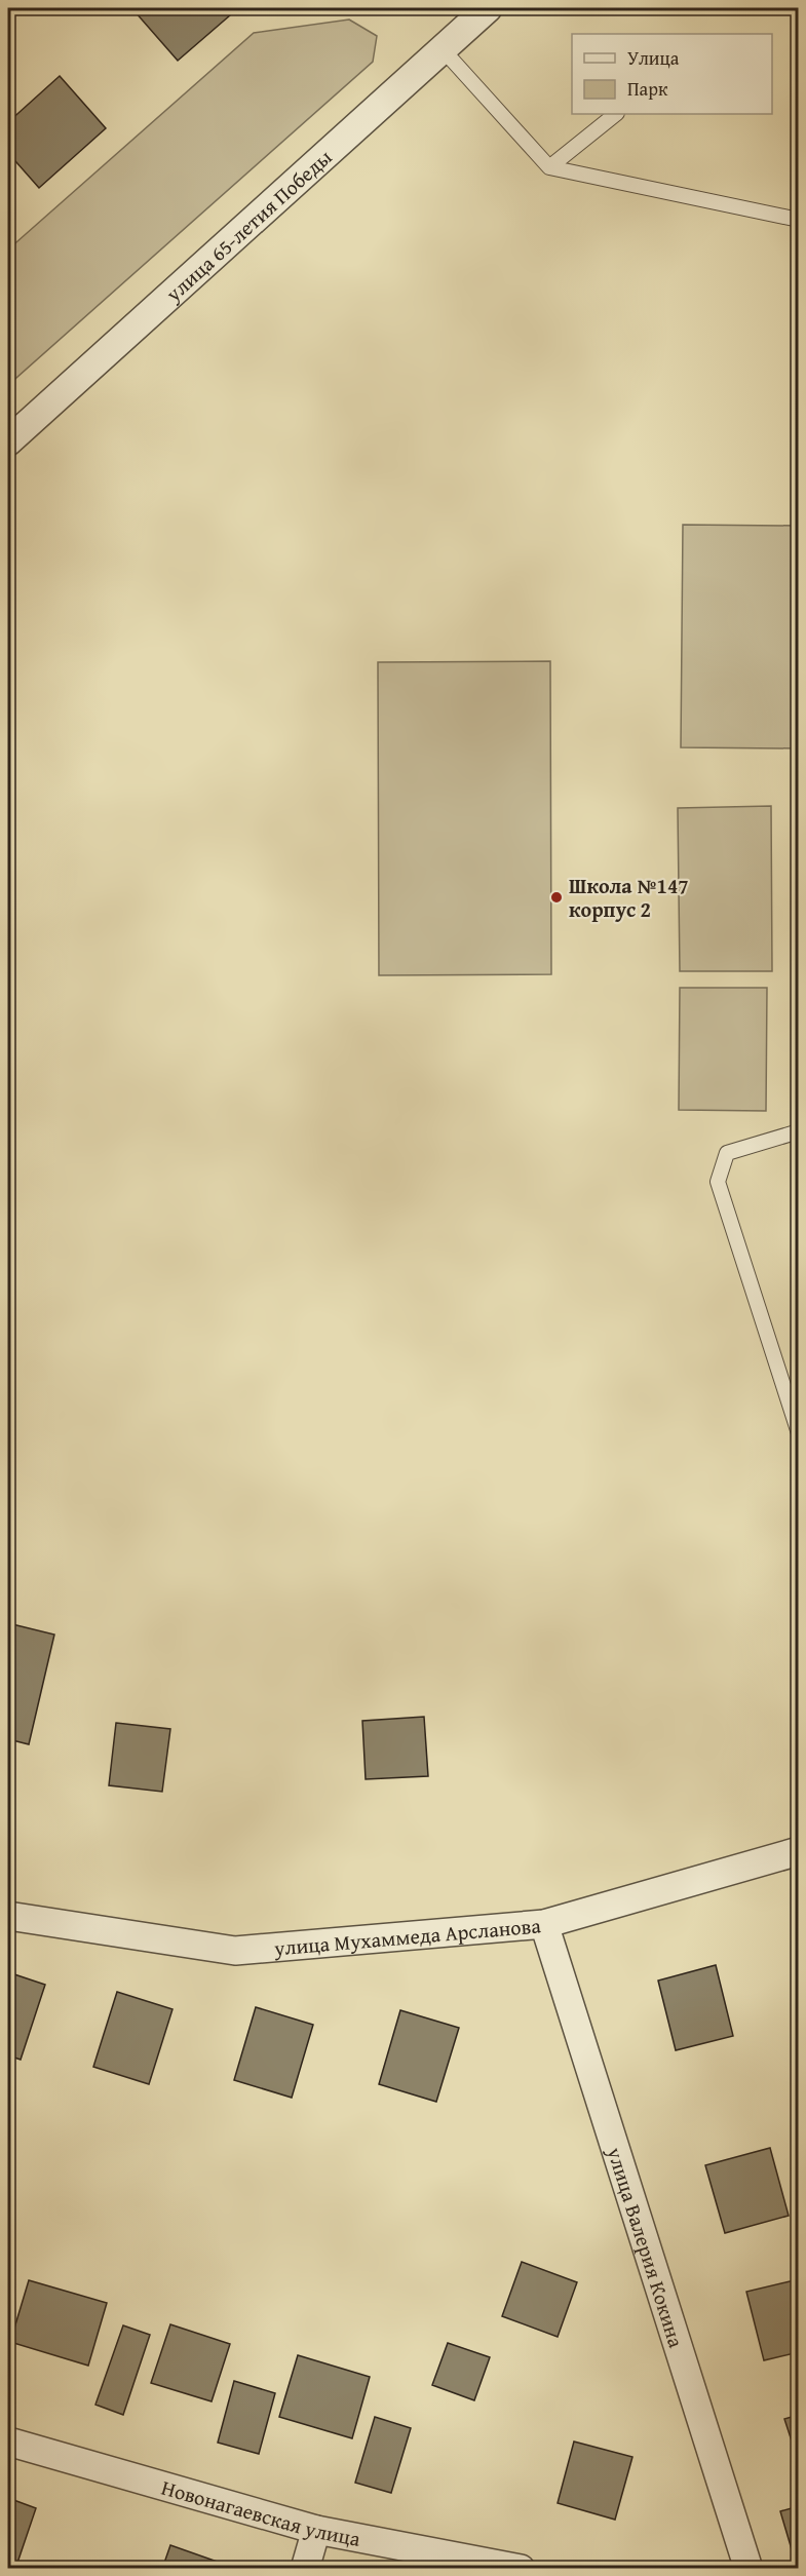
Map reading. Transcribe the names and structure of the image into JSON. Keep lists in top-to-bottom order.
{
  "streets": {
    "street": [
      "улица 65-летия Победы",
      "улица Мухаммеда Арсланова",
      "улица Валерия Кокина",
      "Новонагаевская улица"
    ]
  },
  "crossings": [
    ["улица Мухаммеда Арсланова", "улица Валерия Кокина"]
  ],
  "places": ["Школа №147 корпус 2"],
  "legend": ["Улица", "Парк"]
}
